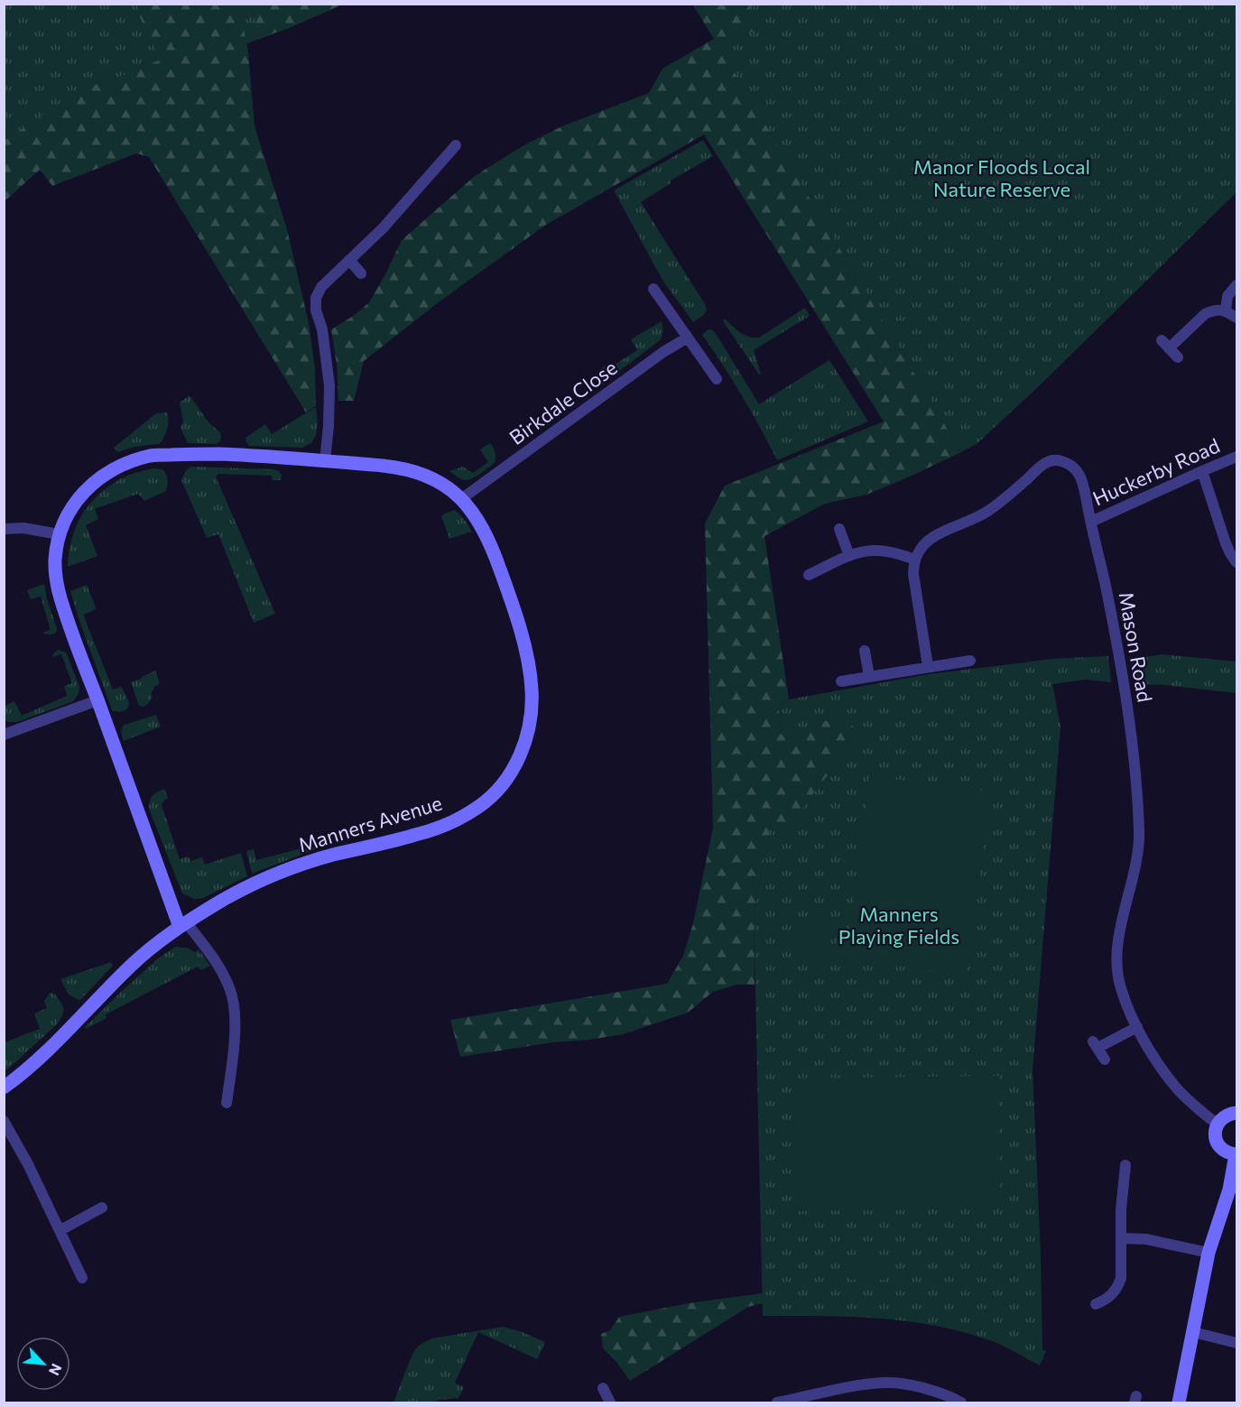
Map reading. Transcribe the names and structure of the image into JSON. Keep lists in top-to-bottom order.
{
  "streets": {
    "street": [
      "Birkdale Close",
      "Huckerby Road",
      "Mason Road",
      "Manners Avenue"
    ]
  },
  "crossings": [
    ["Birkdale Close", "Manners Avenue"],
    ["Huckerby Road", "Mason Road"]
  ],
  "parks": ["Manor Floods Local Nature Reserve", "Manners Playing Fields"],
  "north": "bottom right"
}
